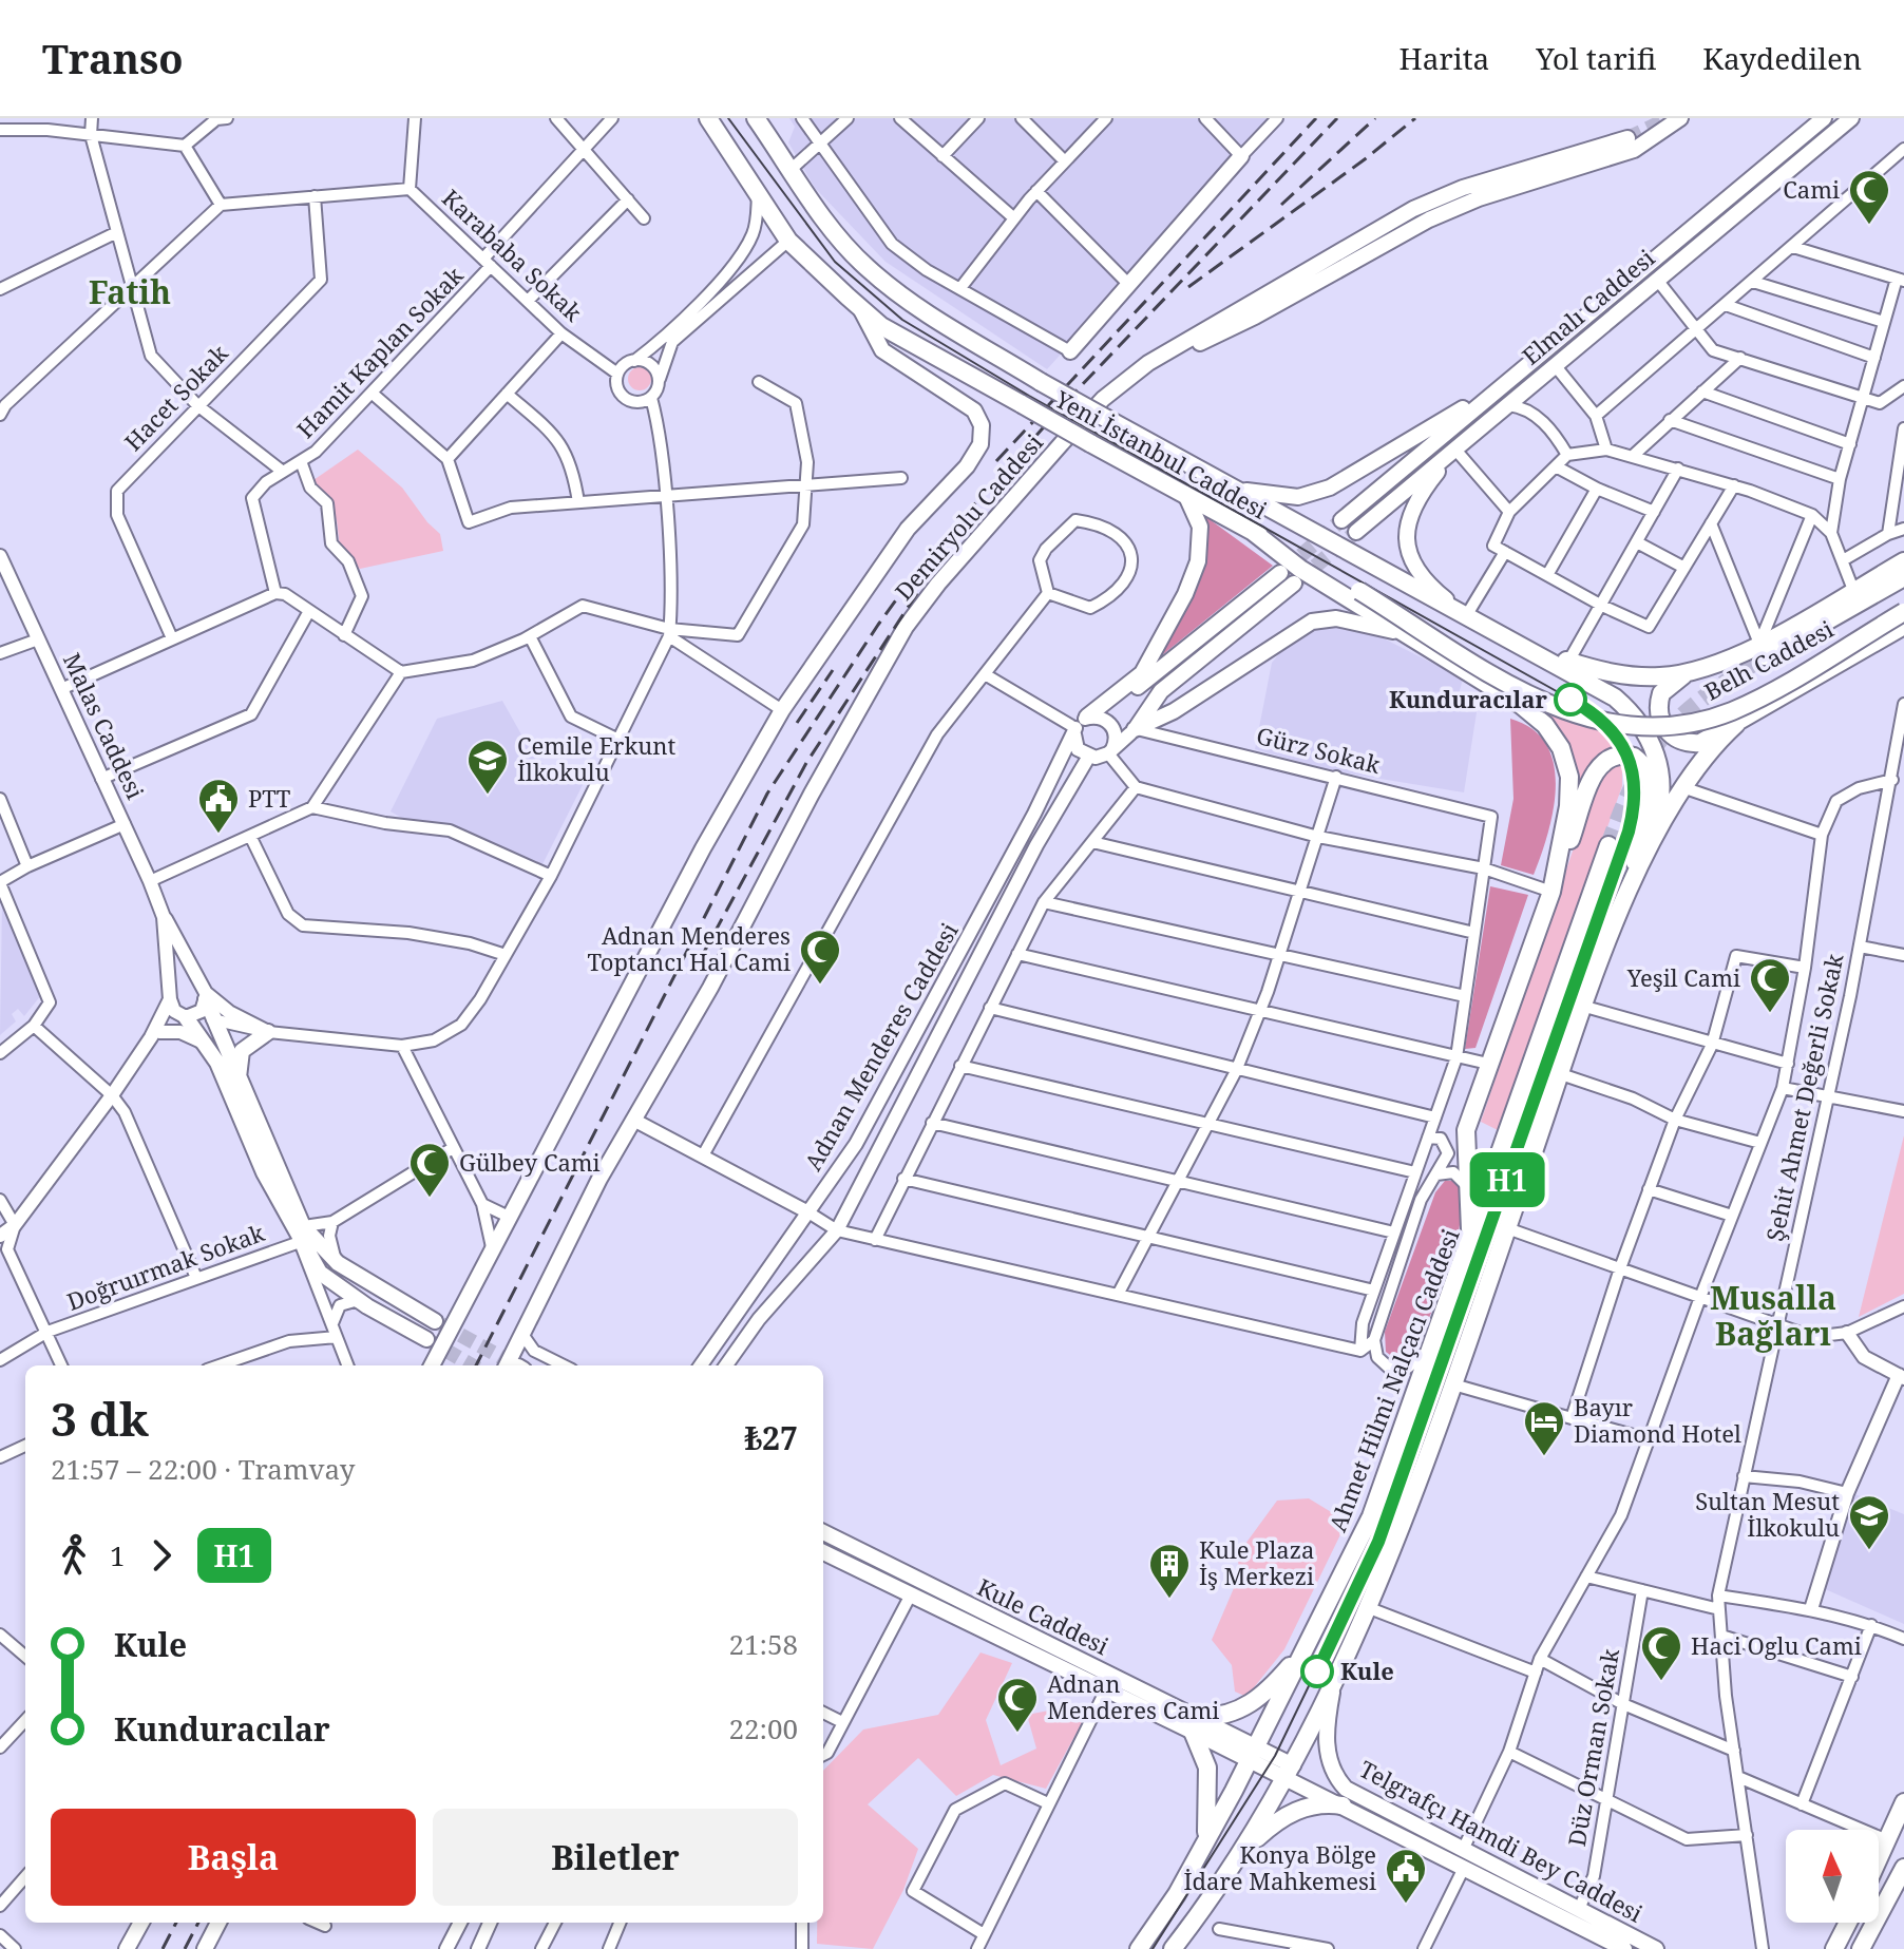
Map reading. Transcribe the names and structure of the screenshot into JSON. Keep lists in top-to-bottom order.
{
  "streets": {
    "main road": [
      "Elmalı Caddesi",
      "Yeni İstanbul Caddesi",
      "Demiryolu Caddesi",
      "Belh Caddesi",
      "Ahmet Hilmi Nalçacı Caddesi",
      "Kule Caddesi",
      "Telgrafçı Hamdi Bey Caddesi"
    ],
    "street": [
      "Karababa Sokak",
      "Hamit Kaplan Sokak",
      "Hacet Sokak",
      "Malas Caddesi",
      "Gürz Sokak",
      "Adnan Menderes Caddesi",
      "Şehit Ahmet Değerli Sokak",
      "Doğruırmak Sokak",
      "Düz Orman Sokak"
    ]
  },
  "crossings": [
    ["Karababa Sokak", "Hamit Kaplan Sokak"],
    ["Karababa Sokak", "Hacet Sokak"],
    ["Yeni İstanbul Caddesi", "Demiryolu Caddesi"],
    ["Yeni İstanbul Caddesi", "Belh Caddesi"],
    ["Ahmet Hilmi Nalçacı Caddesi", "Kule Caddesi"],
    ["Kule Caddesi", "Telgrafçı Hamdi Bey Caddesi"],
    ["Düz Orman Sokak", "Telgrafçı Hamdi Bey Caddesi"]
  ],
  "districts": ["Fatih", "Musalla Bağları"],
  "places": {
    "mosque": [
      "Cami",
      "Adnan Menderes Toptancı Hal Cami",
      "Yeşil Cami",
      "Gülbey Cami",
      "Haci Oglu Cami",
      "Adnan Menderes Cami"
    ],
    "other": ["Kunduracılar", "Kule"],
    "school or university": ["Cemile Erkunt İlkokulu", "Sultan Mesut İlkokulu"],
    "public building": ["PTT", "Konya Bölge İdare Mahkemesi"],
    "hotel": ["Bayır Diamond Hotel"],
    "building": ["Kule Plaza İş Merkezi"]
  },
  "lines": ["tram line H1"],
  "north": "top",
  "page": {
    "header": "Transo",
    "nav": ["Harita", "Yol tarifi", "Kaydedilen"],
    "on_map": "H1",
    "heading": ["3 dk", "21:57 – 22:00 · Tramvay", "₺27"],
    "legs": ["1", "H1"],
    "list": [
      {
        "name": "Kule",
        "value": "21:58"
      },
      {
        "name": "Kunduracılar",
        "value": "22:00"
      }
    ],
    "buttons": ["Başla", "Biletler"]
  }
}
